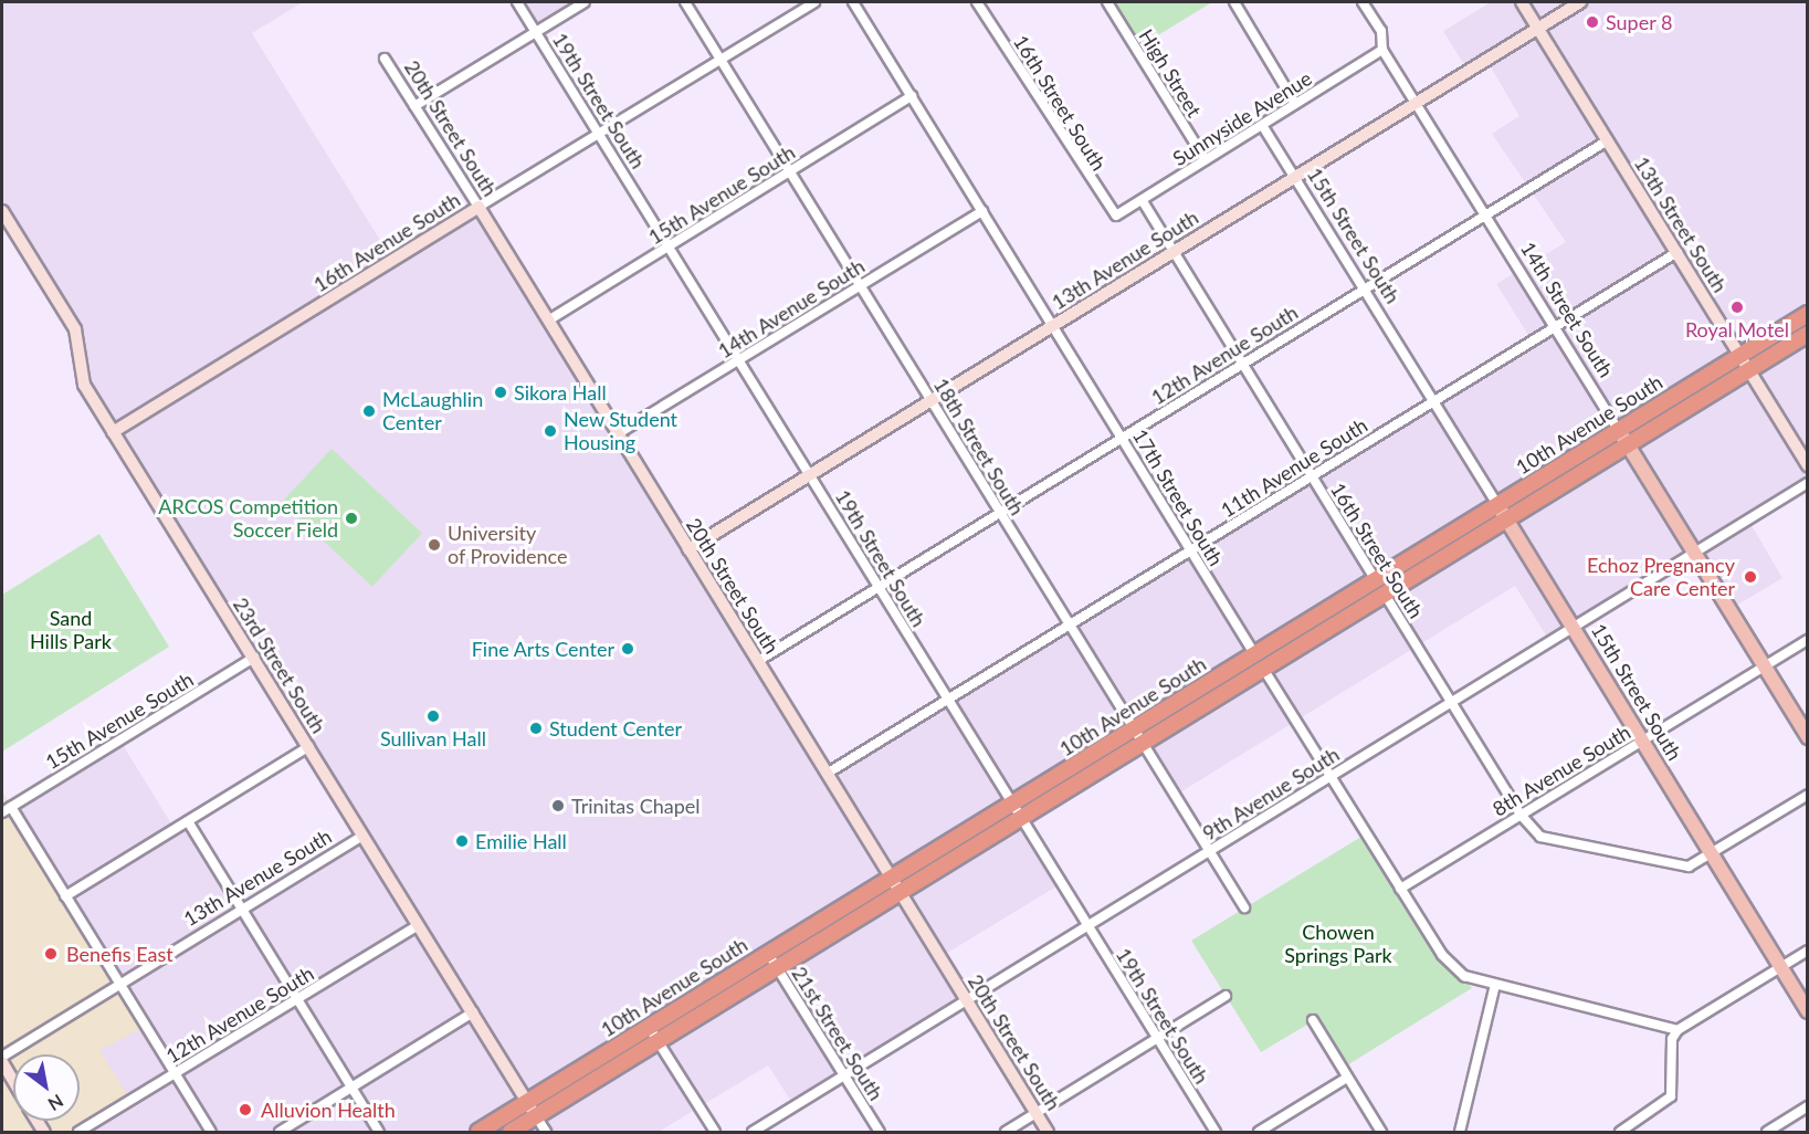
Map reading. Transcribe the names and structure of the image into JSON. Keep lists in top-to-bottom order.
{
  "streets": {
    "highway": ["10th Avenue South"],
    "main road": ["15th Street South", "14th Street South"],
    "street": [
      "High Street",
      "19th Street South",
      "16th Street South",
      "Sunnyside Avenue",
      "20th Street South",
      "15th Avenue South",
      "13th Street South",
      "16th Avenue South",
      "13th Avenue South",
      "14th Avenue South",
      "12th Avenue South",
      "18th Street South",
      "11th Avenue South",
      "17th Street South",
      "23rd Street South",
      "8th Avenue South",
      "9th Avenue South",
      "21st Street South"
    ]
  },
  "crossings": [
    ["High Street", "Sunnyside Avenue"],
    ["19th Street South", "15th Avenue South"],
    ["19th Street South", "16th Avenue South"],
    ["19th Street South", "13th Avenue South"],
    ["19th Street South", "14th Avenue South"],
    ["19th Street South", "12th Avenue South"],
    ["19th Street South", "10th Avenue South"],
    ["19th Street South", "11th Avenue South"],
    ["19th Street South", "9th Avenue South"],
    ["16th Street South", "Sunnyside Avenue"],
    ["16th Street South", "15th Street South"],
    ["16th Street South", "13th Avenue South"],
    ["16th Street South", "12th Avenue South"],
    ["16th Street South", "10th Avenue South"],
    ["16th Street South", "11th Avenue South"],
    ["16th Street South", "8th Avenue South"],
    ["16th Street South", "9th Avenue South"],
    ["Sunnyside Avenue", "15th Street South"],
    ["Sunnyside Avenue", "14th Street South"],
    ["20th Street South", "15th Avenue South"],
    ["20th Street South", "16th Avenue South"],
    ["20th Street South", "13th Avenue South"],
    ["20th Street South", "14th Avenue South"],
    ["20th Street South", "12th Avenue South"],
    ["20th Street South", "10th Avenue South"],
    ["20th Street South", "11th Avenue South"],
    ["20th Street South", "9th Avenue South"],
    ["15th Avenue South", "18th Street South"],
    ["15th Avenue South", "17th Street South"],
    ["15th Avenue South", "23rd Street South"],
    ["13th Street South", "13th Avenue South"],
    ["13th Street South", "12th Avenue South"],
    ["13th Street South", "10th Avenue South"],
    ["13th Street South", "11th Avenue South"],
    ["15th Street South", "13th Avenue South"],
    ["15th Street South", "12th Avenue South"],
    ["15th Street South", "10th Avenue South"],
    ["15th Street South", "11th Avenue South"],
    ["15th Street South", "8th Avenue South"],
    ["15th Street South", "9th Avenue South"],
    ["16th Avenue South", "18th Street South"],
    ["16th Avenue South", "23rd Street South"],
    ["13th Avenue South", "14th Street South"],
    ["13th Avenue South", "18th Street South"],
    ["13th Avenue South", "17th Street South"],
    ["13th Avenue South", "23rd Street South"],
    ["14th Avenue South", "18th Street South"],
    ["14th Avenue South", "17th Street South"],
    ["14th Street South", "12th Avenue South"],
    ["14th Street South", "10th Avenue South"],
    ["14th Street South", "11th Avenue South"],
    ["14th Street South", "8th Avenue South"],
    ["14th Street South", "9th Avenue South"],
    ["12th Avenue South", "18th Street South"],
    ["12th Avenue South", "17th Street South"],
    ["12th Avenue South", "23rd Street South"],
    ["10th Avenue South", "18th Street South"],
    ["10th Avenue South", "17th Street South"],
    ["10th Avenue South", "23rd Street South"],
    ["10th Avenue South", "21st Street South"],
    ["18th Street South", "11th Avenue South"],
    ["18th Street South", "9th Avenue South"],
    ["11th Avenue South", "17th Street South"],
    ["17th Street South", "8th Avenue South"],
    ["17th Street South", "9th Avenue South"],
    ["9th Avenue South", "21st Street South"]
  ],
  "parks": ["Sand Hills Park", "Chowen Springs Park"],
  "places": [
    "Super 8",
    "Royal Motel",
    "Sikora Hall",
    "McLaughlin Center",
    "New Student Housing",
    "ARCOS Competition Soccer Field",
    "University of Providence",
    "Echoz Pregnancy Care Center",
    "Fine Arts Center",
    "Sullivan Hall",
    "Student Center",
    "Trinitas Chapel",
    "Emilie Hall",
    "Benefis East",
    "Alluvion Health"
  ],
  "north": "bottom right"
}
